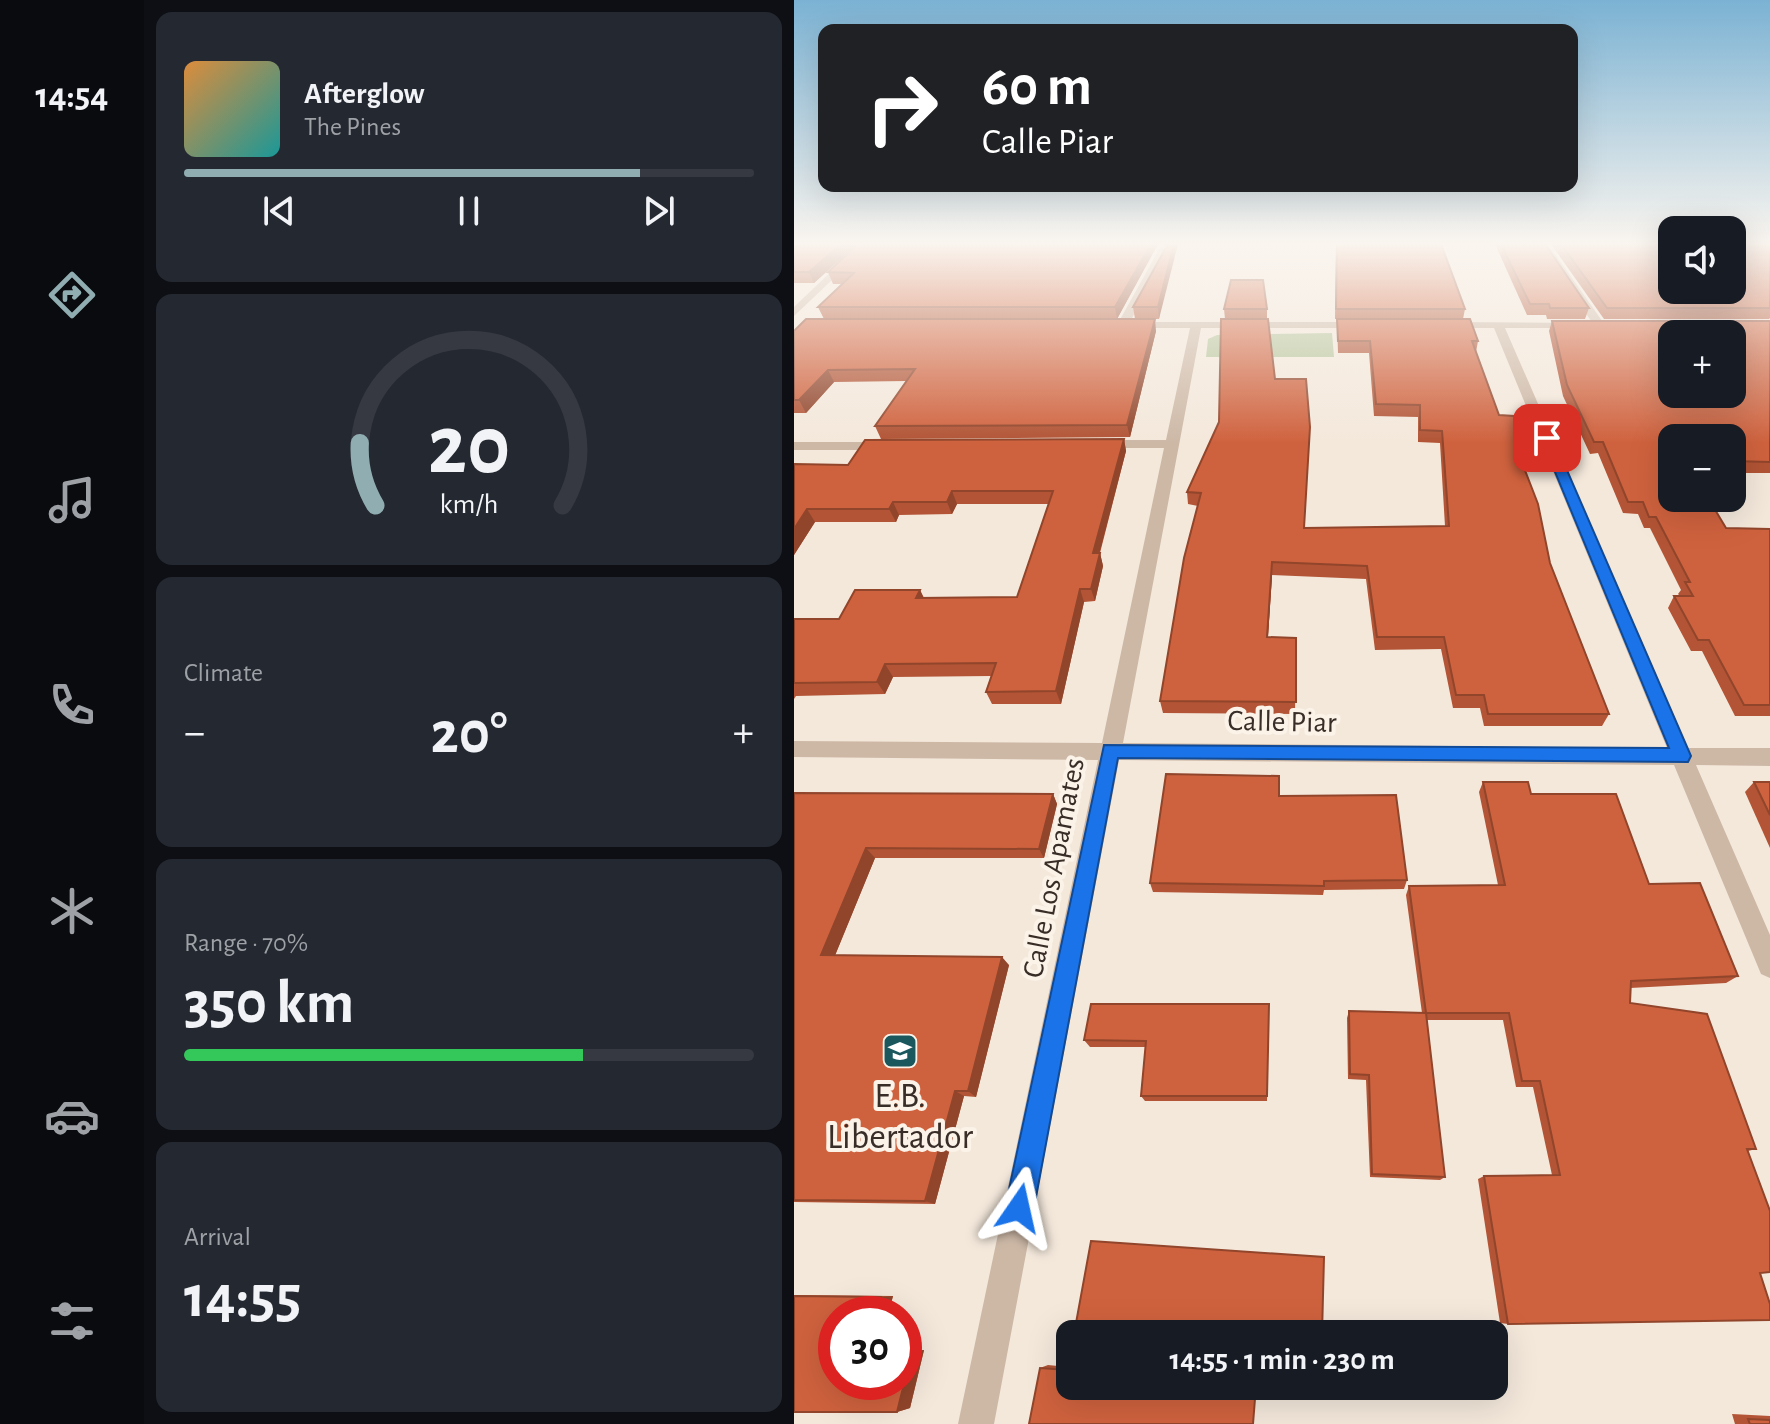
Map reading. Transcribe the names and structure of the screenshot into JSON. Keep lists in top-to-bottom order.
{
  "streets": {
    "street": ["Calle Piar", "Calle Los Apamates"]
  },
  "crossings": [
    ["Calle Piar", "Calle Los Apamates"]
  ],
  "places": {
    "school or university": ["E.B. Libertador"]
  },
  "page": {
    "tabs": "14:54",
    "turn": ["60 m", "Calle Piar"],
    "song": ["Afterglow", "The Pines"],
    "map_buttons": ["+", "−"],
    "tile": [
      "Climate",
      ["Range · 70%", "350 km"],
      ["Arrival", "14:55"]
    ],
    "heat": ["−", "20°", "+"],
    "limit": "30",
    "trip": "14:55 · 1 min · 230 m",
    "gauge": ["20", "km/h"]
  }
}
